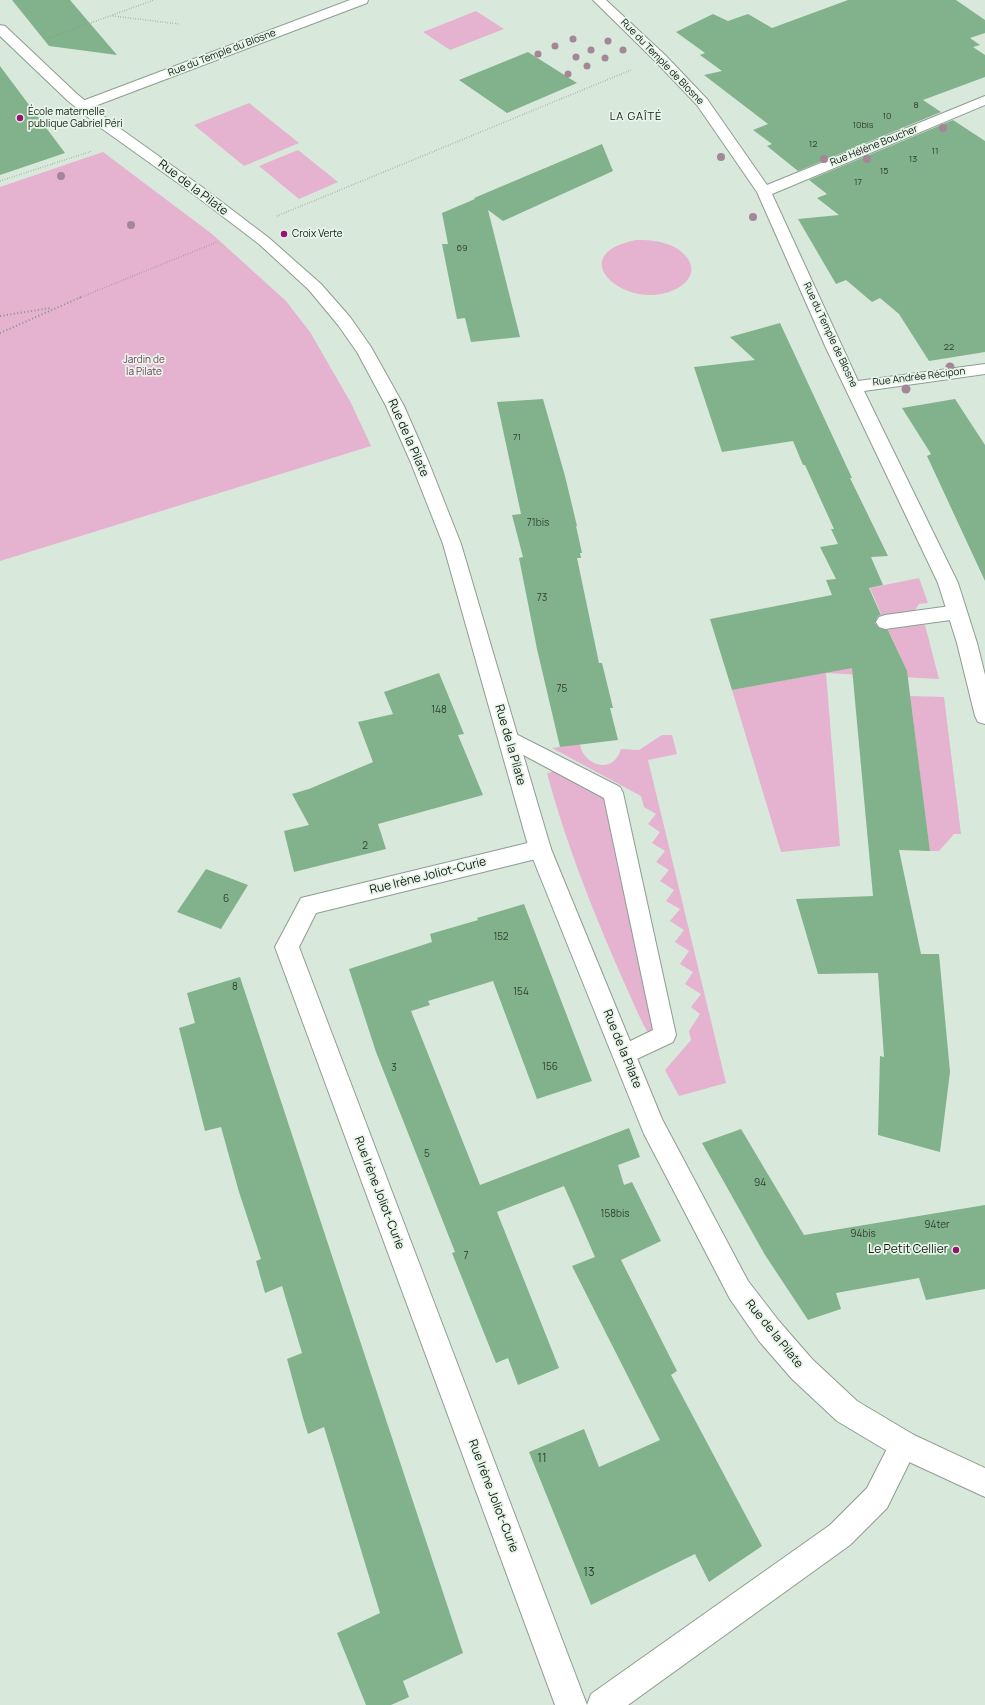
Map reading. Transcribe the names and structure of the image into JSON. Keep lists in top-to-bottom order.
{
  "streets": {
    "street": [
      "Rue du Temple du Blosne",
      "Rue du Temple de Blosne",
      "Rue Hélène Boucher",
      "Rue de la Pilate",
      "Rue Andrée Récipon",
      "Rue Irène Joliot-Curie"
    ]
  },
  "crossings": [
    ["Rue du Temple du Blosne", "Rue de la Pilate"],
    ["Rue du Temple de Blosne", "Rue Hélène Boucher"],
    ["Rue du Temple de Blosne", "Rue Andrée Récipon"],
    ["Rue de la Pilate", "Rue Irène Joliot-Curie"]
  ],
  "districts": ["LA GAÎTÉ"],
  "parks": ["Jardin de la Pilate"],
  "places": ["École maternelle publique Gabriel Péri", "Croix Verte", "Le Petit Cellier"],
  "house_numbers": [
    "8",
    "10",
    "10bis",
    "12",
    "11",
    "13",
    "15",
    "17",
    "69",
    "22",
    "71",
    "71bis",
    "73",
    "75",
    "148",
    "2",
    "6",
    "152",
    "8",
    "154",
    "156",
    "3",
    "5",
    "94",
    "158bis",
    "94ter",
    "94bis",
    "7",
    "11",
    "13"
  ]
}
